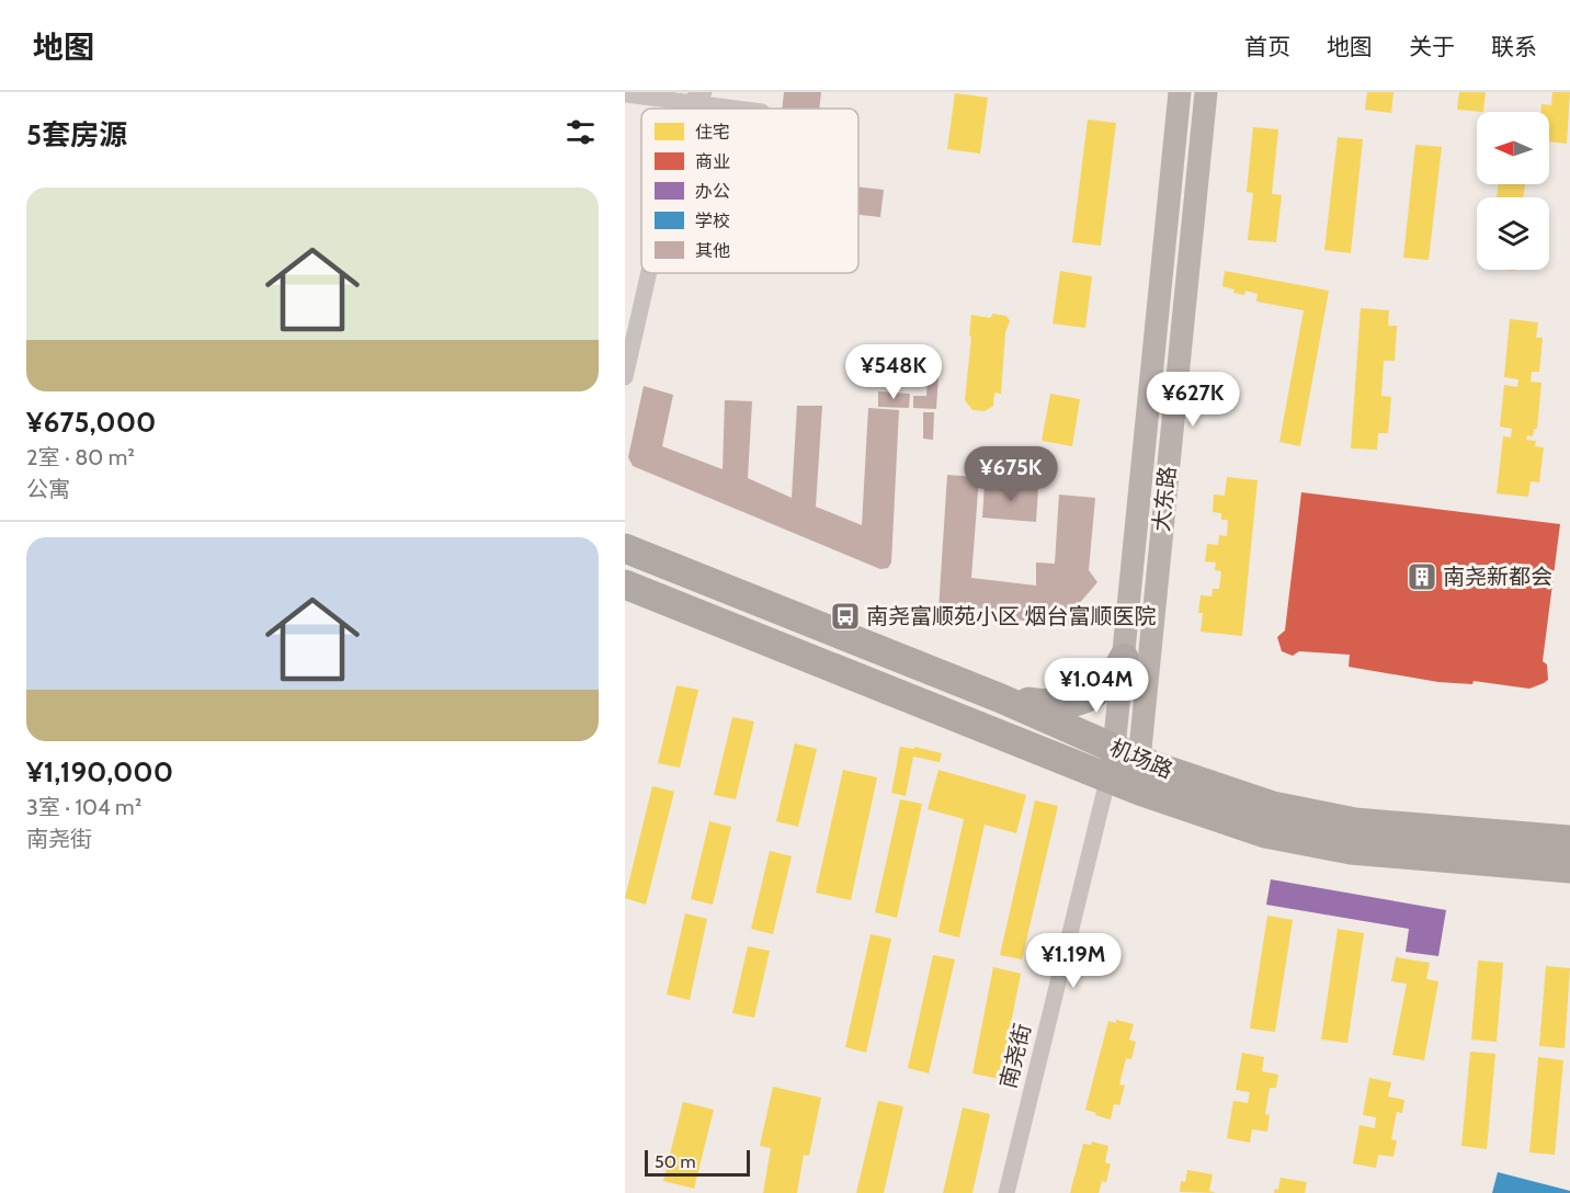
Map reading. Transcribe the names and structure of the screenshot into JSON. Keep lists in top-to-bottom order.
{
  "streets": {
    "highway": ["机场路"],
    "street": ["大东路", "南尧街"]
  },
  "crossings": [
    ["大东路", "机场路"],
    ["大东路", "南尧街"],
    ["机场路", "南尧街"]
  ],
  "places": {
    "building": ["南尧新都会"],
    "bus stop": ["南尧富顺苑小区 烟台富顺医院"]
  },
  "legend": [
    "住宅",
    "商业",
    "办公",
    "学校",
    "其他"
  ],
  "scale_bar": "50 m",
  "north": "left",
  "page": {
    "header": "地图",
    "nav": [
      "首页",
      "地图",
      "关于",
      "联系"
    ],
    "heading": "5套房源",
    "list": [
      {
        "name": "¥675,000",
        "note": "2室 · 80 m² · 公寓"
      },
      {
        "name": "¥1,190,000",
        "note": "3室 · 104 m² · 南尧街"
      }
    ],
    "price": [
      "¥548K",
      "¥627K",
      "¥675K",
      "¥1.04M",
      "¥1.19M"
    ],
    "scale": "50 m"
  }
}
